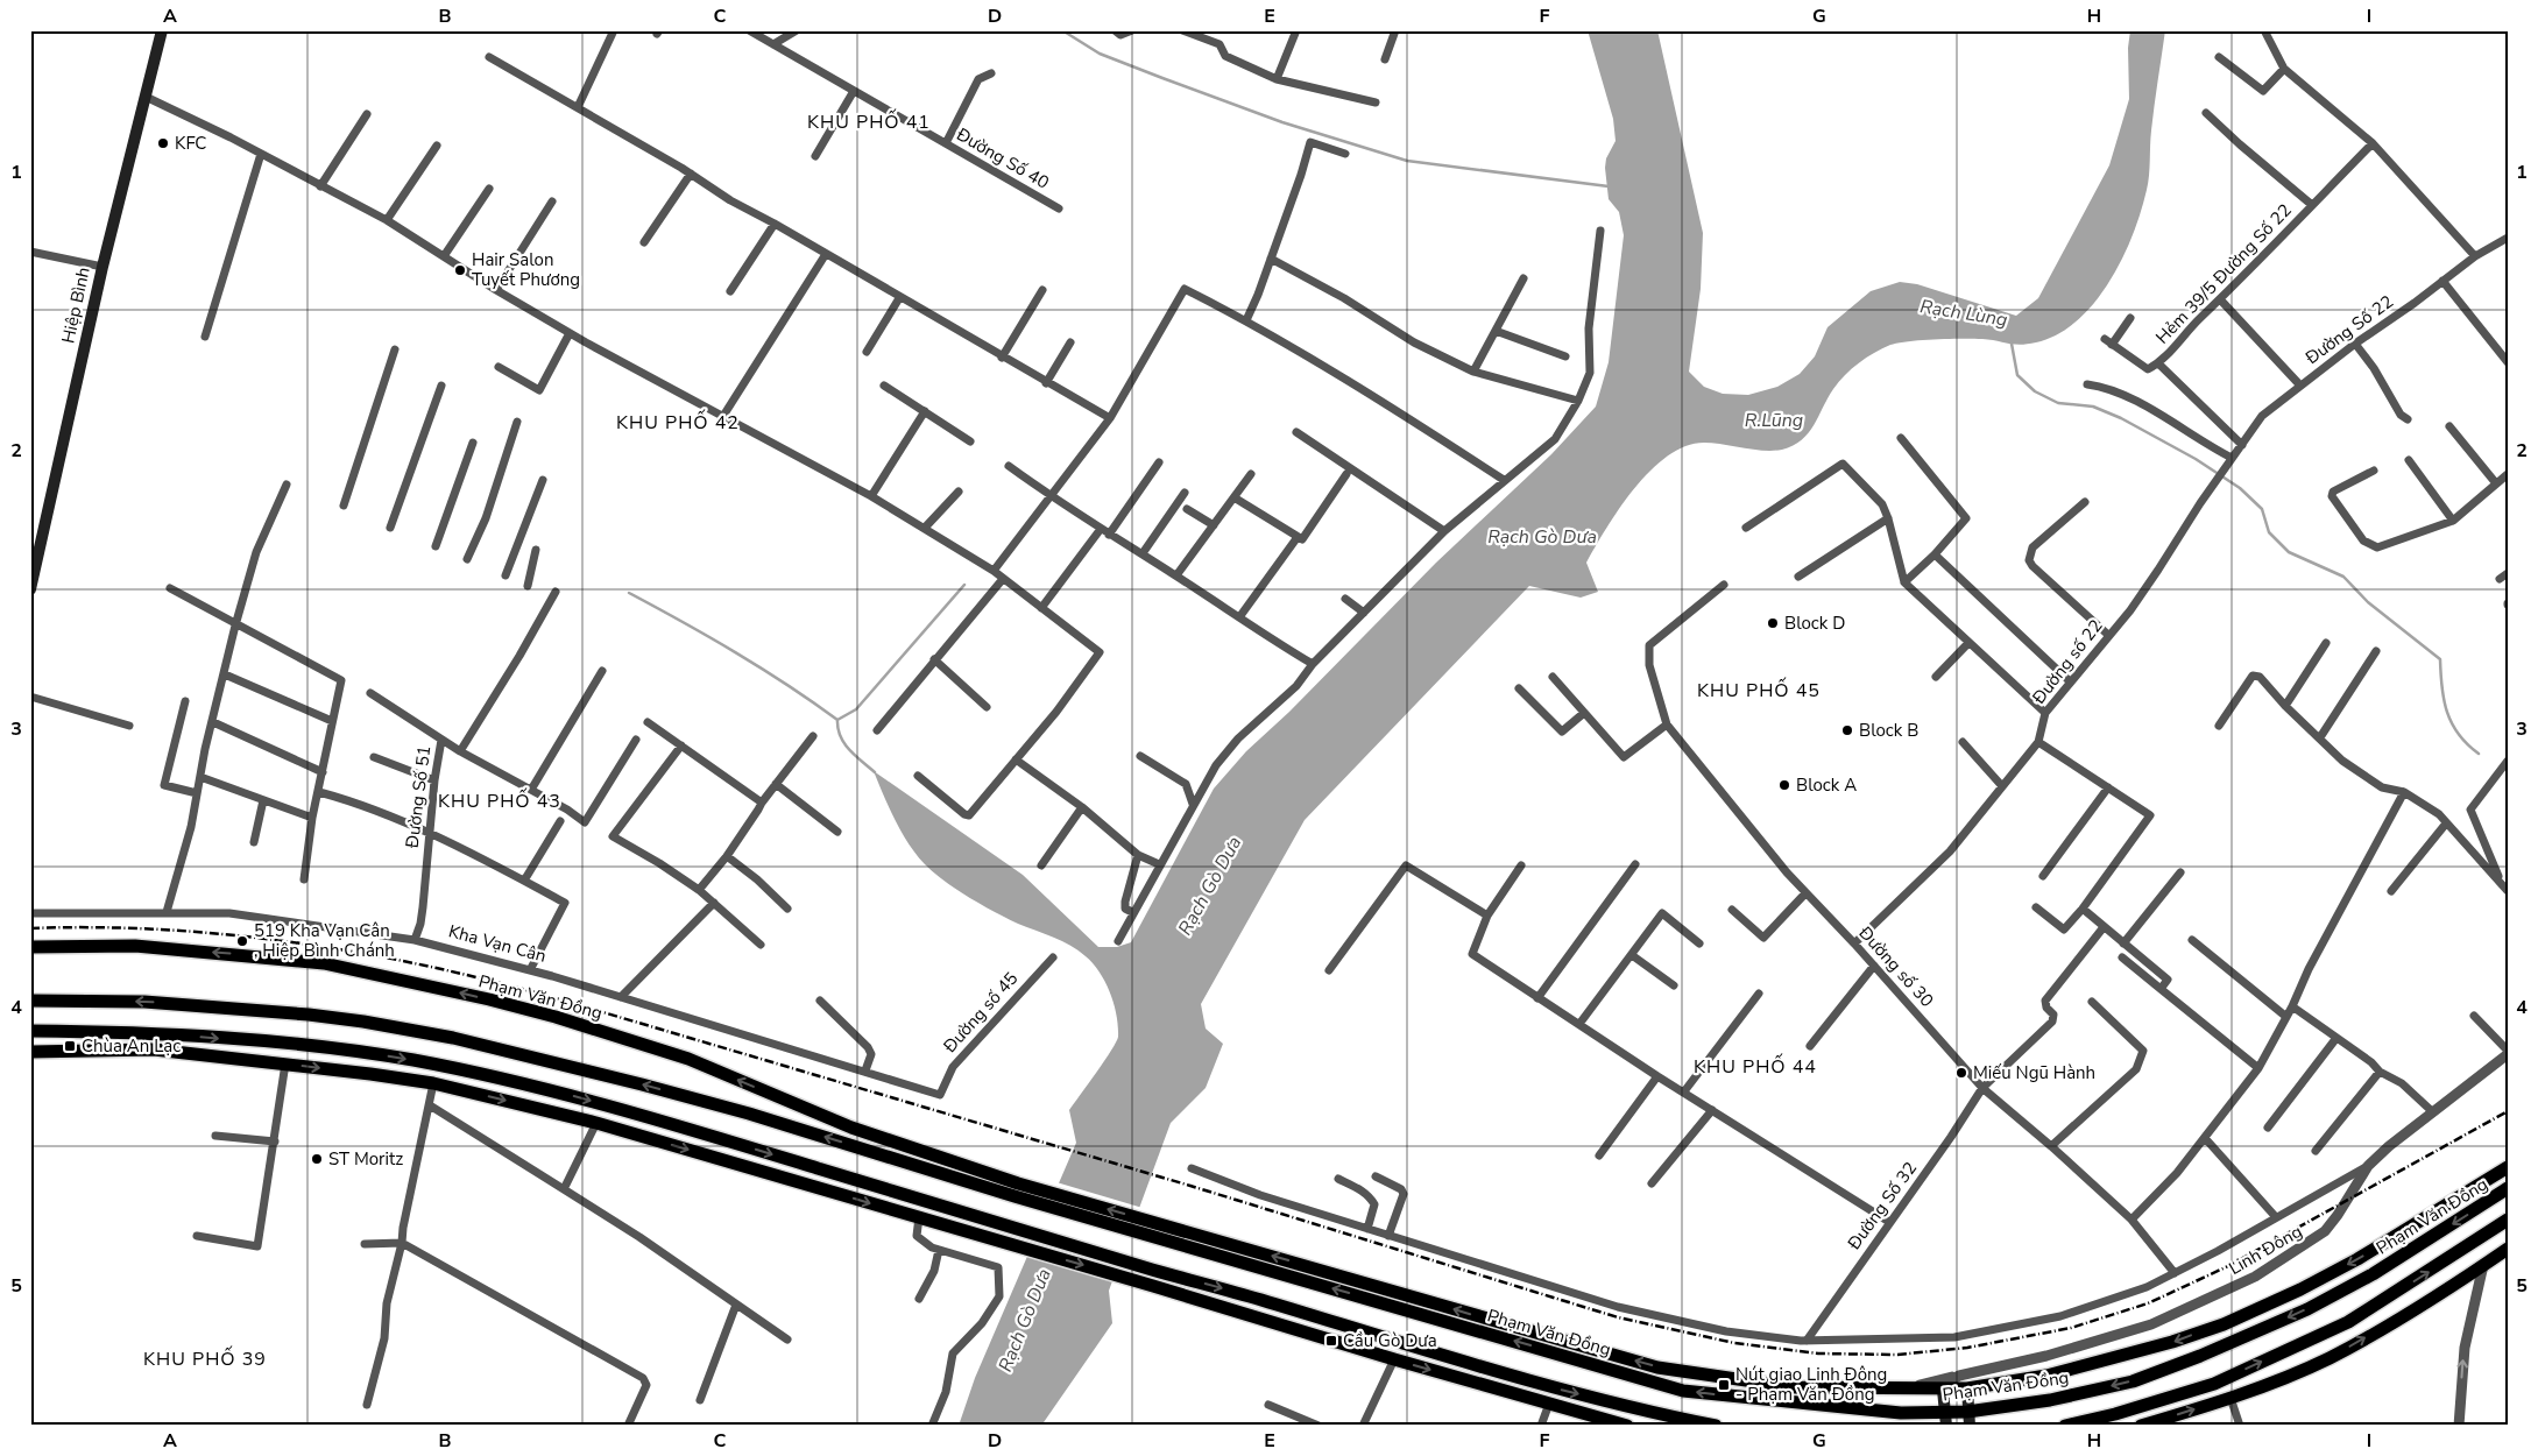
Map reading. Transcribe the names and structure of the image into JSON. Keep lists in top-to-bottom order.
{
  "streets": {
    "main road": ["Hiệp Bình", "Phạm Văn Đồng"],
    "street": [
      "Đường Số 40",
      "Hẻm 39/5 Đường Số 22",
      "Đường Số 22",
      "Đường số 22",
      "Đường Số 51",
      "Kha Vạn Cân",
      "Đường số 30",
      "Đường số 45",
      "Đường Số 32",
      "Linh Đông"
    ]
  },
  "crossings": [
    ["Đường Số 22", "Đường số 22"],
    ["Đường số 22", "Đường số 30"],
    ["Đường Số 51", "Kha Vạn Cân"],
    ["Kha Vạn Cân", "Đường số 45"],
    ["Đường số 30", "Đường Số 32"],
    ["Phạm Văn Đồng", "Linh Đông"]
  ],
  "districts": [
    "KHU PHỐ 41",
    "KHU PHỐ 42",
    "KHU PHỐ 45",
    "KHU PHỐ 43",
    "KHU PHỐ 44",
    "KHU PHỐ 39"
  ],
  "water": ["Rạch Lùng", "R.Lũng", "Rạch Gò Dưa"],
  "places": {
    "other": [
      "KFC",
      "Hair Salon Tuyết Phương",
      "Block D",
      "Block B",
      "Block A",
      "519 Kha Vạn Cân , Hiệp Bình Chánh",
      "Miếu Ngũ Hành",
      "ST Moritz"
    ],
    "transit": ["Chùa An Lạc", "Cầu Gò Dưa", "Nút giao Linh Đông - Phạm Văn Đồng"]
  },
  "grid": {
    "columns": [
      "A",
      "B",
      "C",
      "D",
      "E",
      "F",
      "G",
      "H",
      "I"
    ],
    "rows": [
      "1",
      "2",
      "3",
      "4",
      "5"
    ]
  }
}
